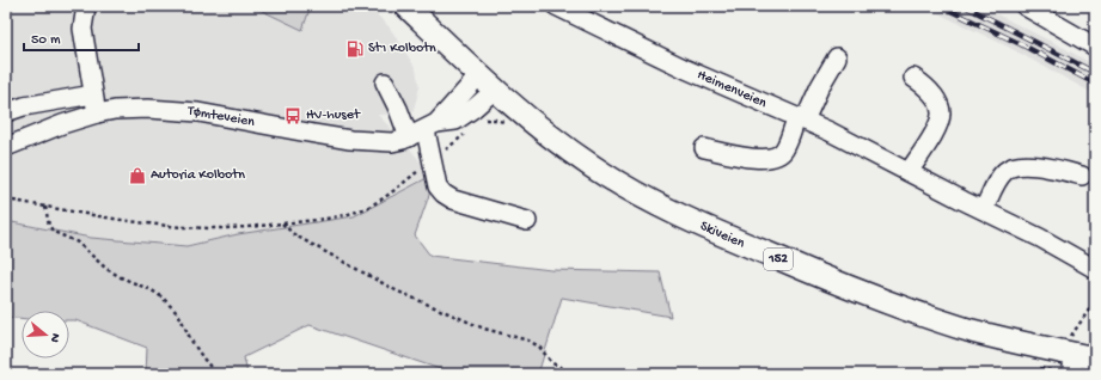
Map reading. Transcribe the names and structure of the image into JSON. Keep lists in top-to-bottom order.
{
  "streets": {
    "main road": ["Skiveien", "152"],
    "street": ["Heimenveien", "Tømteveien"]
  },
  "crossings": [
    ["Tømteveien", "Skiveien"]
  ],
  "places": {
    "fuel station": ["St1 Kolbotn"],
    "bus stop": ["HV-huset"],
    "shop": ["Autoria Kolbotn"]
  },
  "scale_bar": "50 m",
  "north": "right"
}
